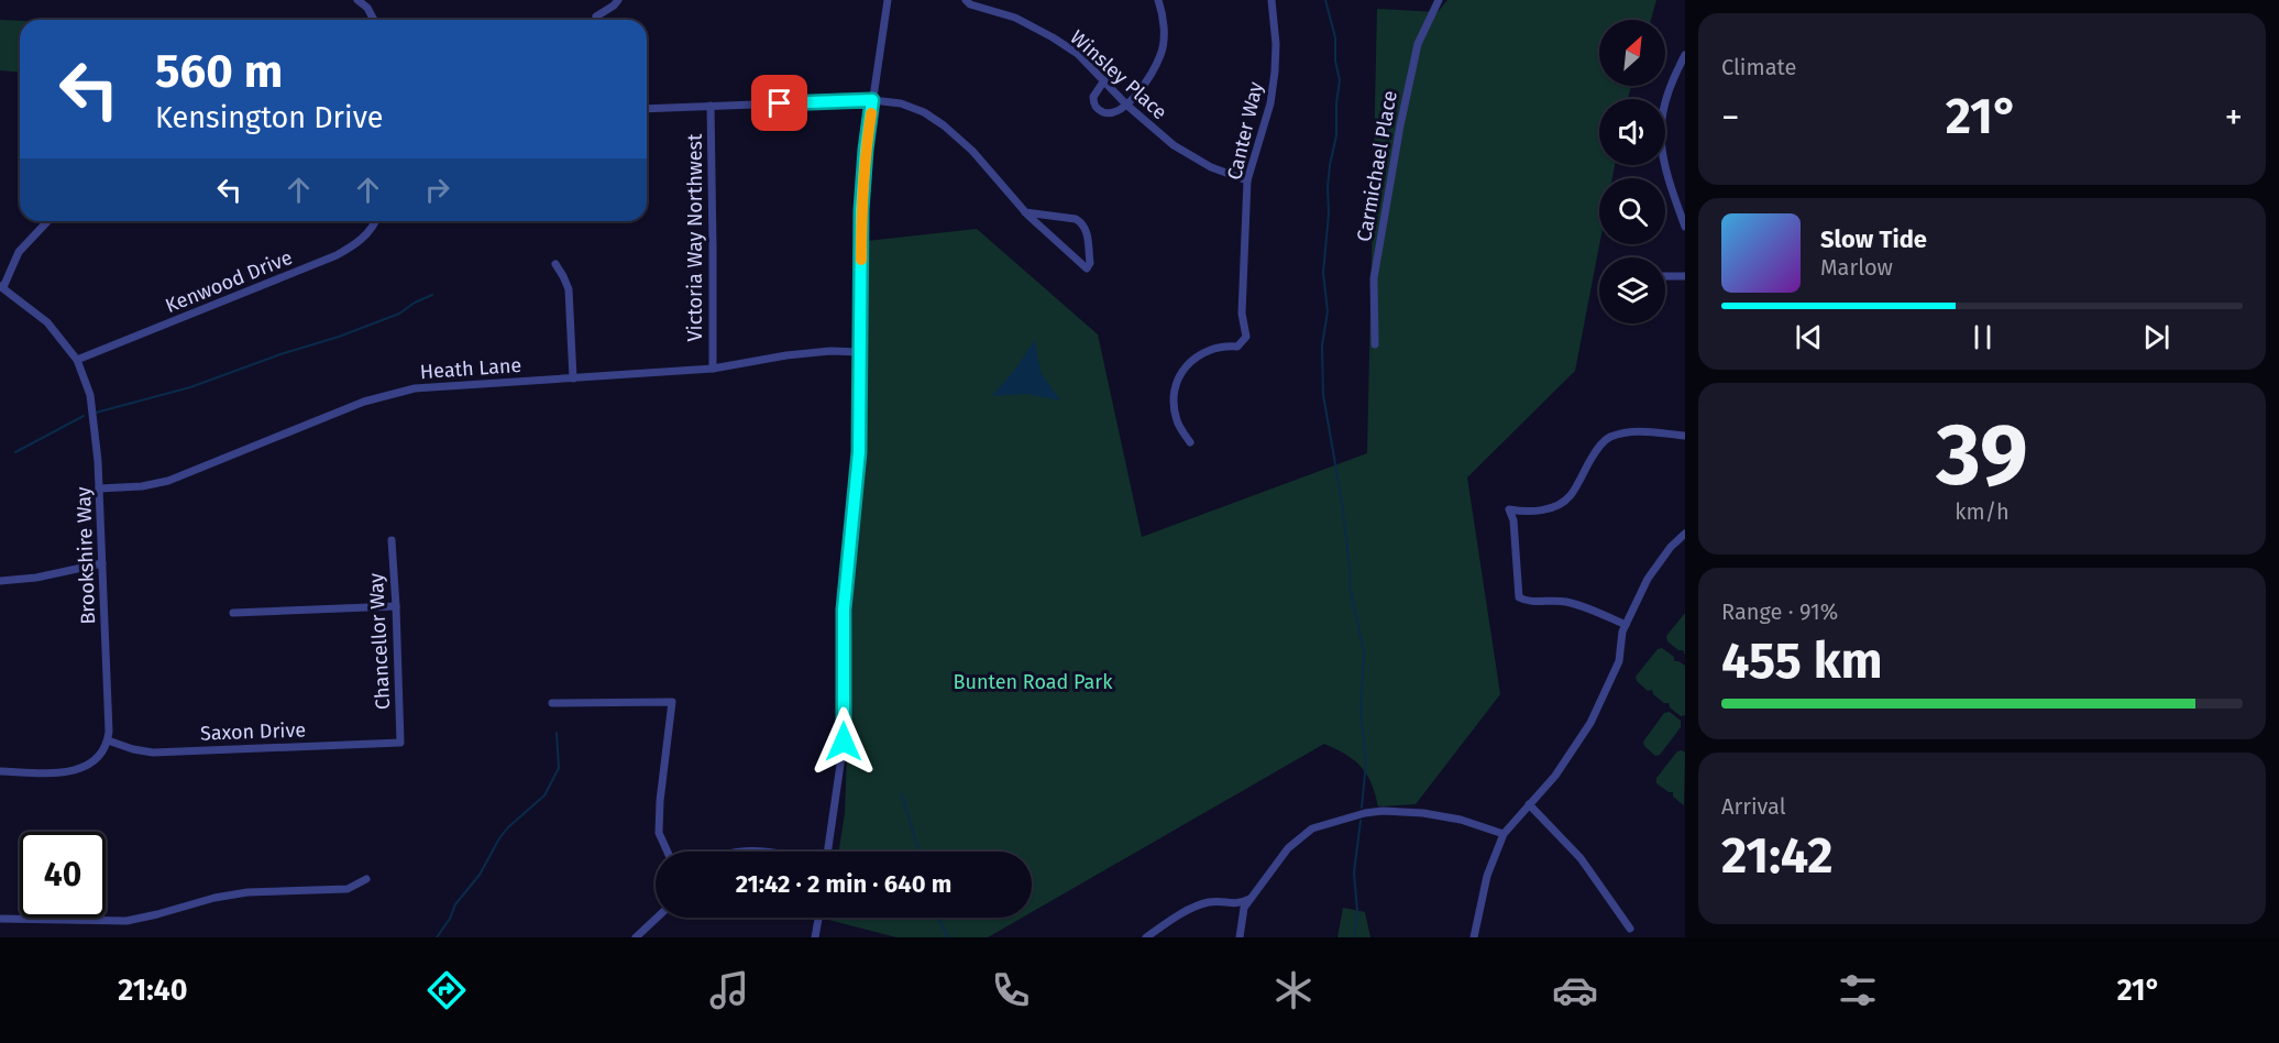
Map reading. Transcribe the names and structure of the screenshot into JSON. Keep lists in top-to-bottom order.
{
  "streets": {
    "street": [
      "Winsley Place",
      "Canter Way",
      "Carmichael Place",
      "Victoria Way Northwest",
      "Kenwood Drive",
      "Heath Lane",
      "Brookshire Way",
      "Chancellor Way",
      "Saxon Drive"
    ]
  },
  "crossings": [
    ["Winsley Place", "Canter Way"],
    ["Victoria Way Northwest", "Heath Lane"],
    ["Kenwood Drive", "Brookshire Way"],
    ["Heath Lane", "Brookshire Way"],
    ["Brookshire Way", "Saxon Drive"],
    ["Chancellor Way", "Saxon Drive"]
  ],
  "parks": ["Bunten Road Park"],
  "north": "top right",
  "page": {
    "tile": [
      "Climate",
      ["39", "km/h"],
      ["Range · 91%", "455 km"],
      ["Arrival", "21:42"]
    ],
    "turn": ["560 m", "Kensington Drive"],
    "heat": ["−", "21°", "+"],
    "song": ["Slow Tide", "Marlow"],
    "limit": "40",
    "trip": "21:42 · 2 min · 640 m",
    "tabs": ["21:40", "21°"]
  }
}
